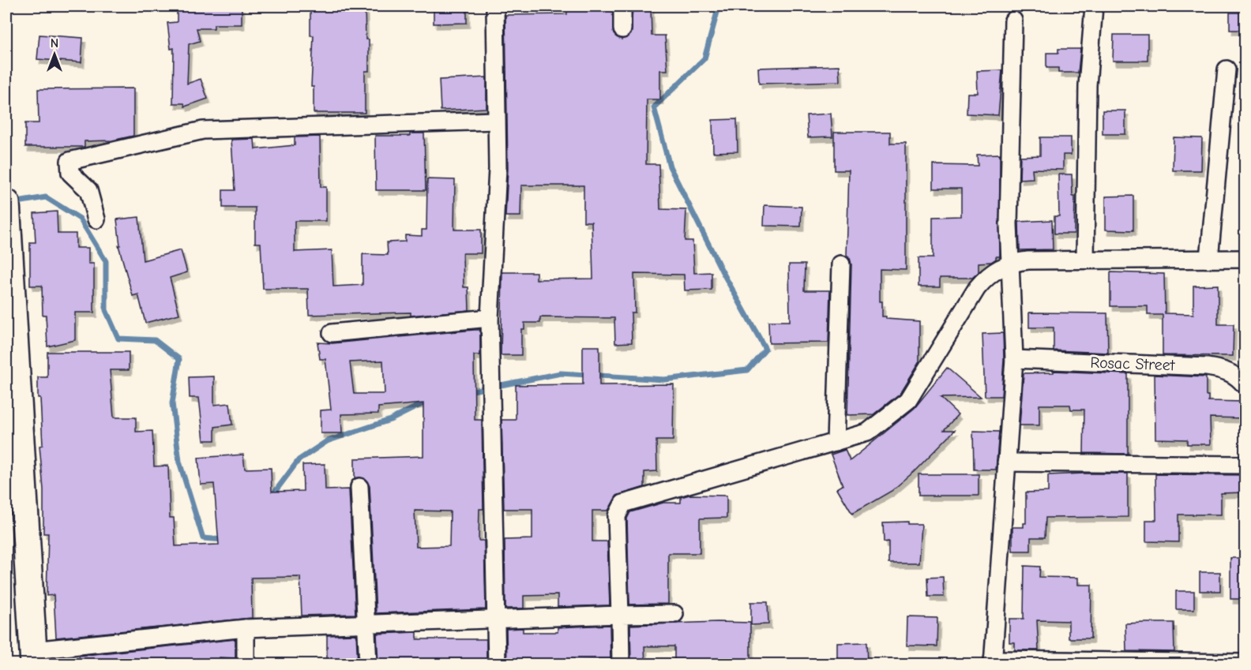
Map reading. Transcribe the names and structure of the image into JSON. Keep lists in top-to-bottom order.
{
  "streets": {
    "street": ["Rosac Street"]
  },
  "north": "top"
}
